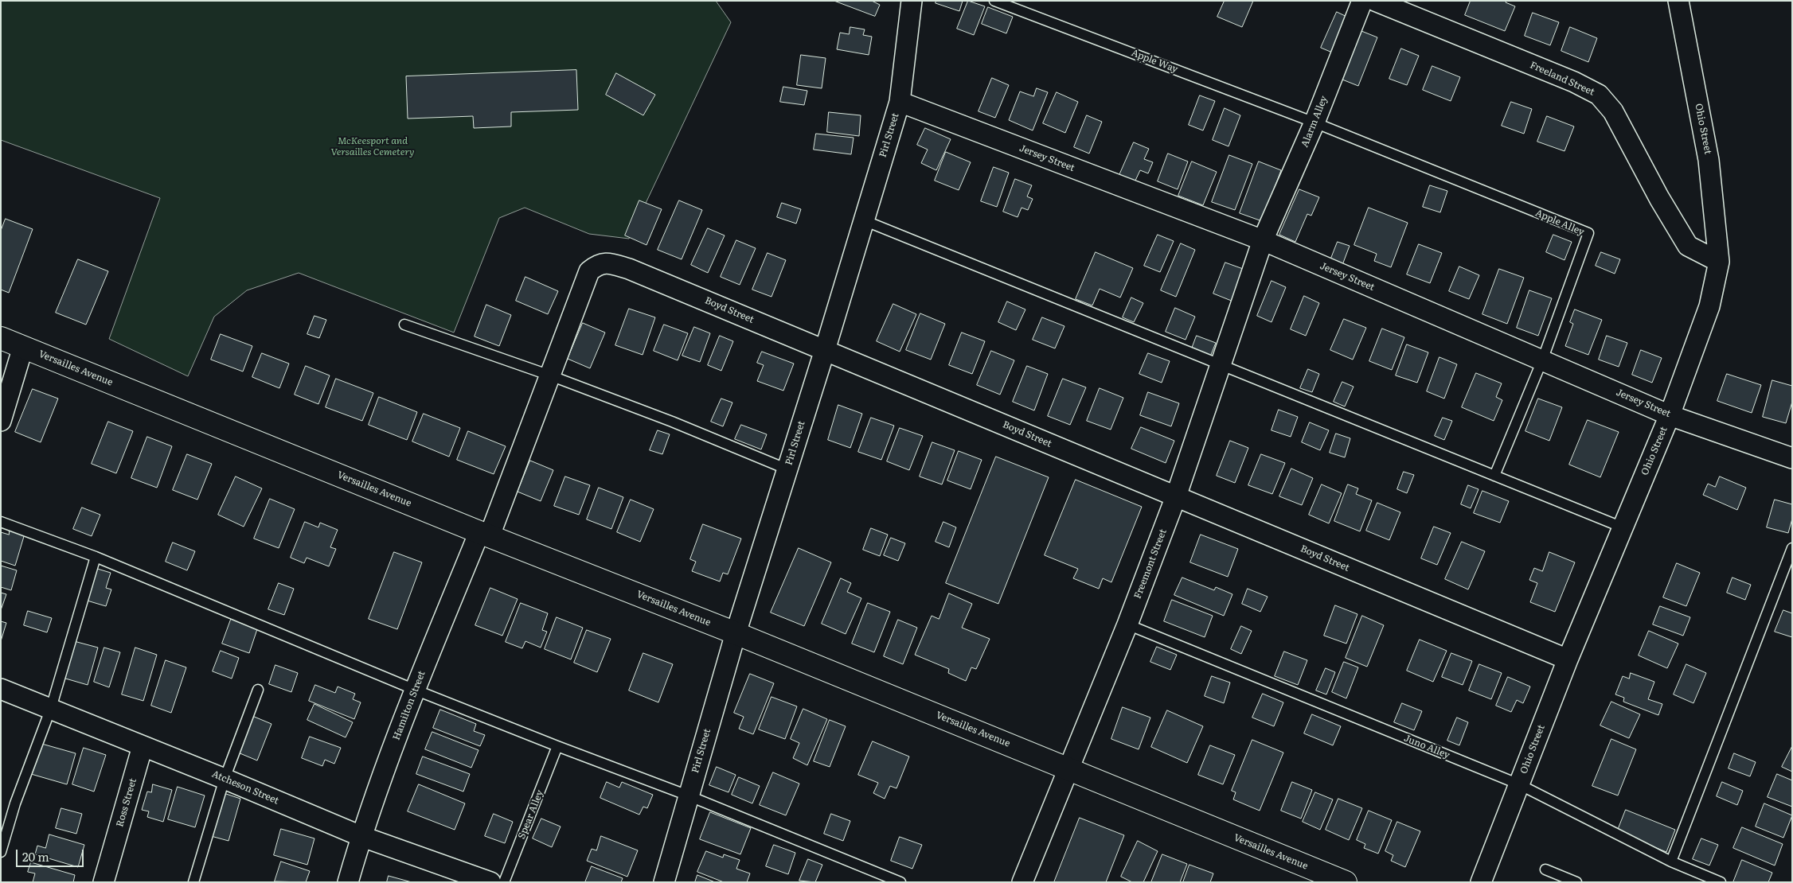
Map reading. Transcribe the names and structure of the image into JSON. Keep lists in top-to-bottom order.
{
  "streets": {
    "street": [
      "Freeland Street",
      "Alarm Alley",
      "Ohio Street",
      "Pirl Street",
      "Jersey Street",
      "Boyd Street",
      "Versailles Avenue",
      "Freemont Street",
      "Hamilton Street",
      "Atcheson Street",
      "Ross Street"
    ],
    "lane": [
      "Apple Way",
      "Apple Alley",
      "Juno Alley",
      "Spear Alley"
    ]
  },
  "crossings": [
    ["Apple Way", "Alarm Alley"],
    ["Apple Way", "Apple Alley"],
    ["Freeland Street", "Ohio Street"],
    ["Alarm Alley", "Jersey Street"],
    ["Alarm Alley", "Apple Alley"],
    ["Alarm Alley", "Freemont Street"],
    ["Ohio Street", "Jersey Street"],
    ["Ohio Street", "Boyd Street"],
    ["Ohio Street", "Juno Alley"],
    ["Pirl Street", "Jersey Street"],
    ["Pirl Street", "Boyd Street"],
    ["Pirl Street", "Versailles Avenue"],
    ["Jersey Street", "Apple Alley"],
    ["Jersey Street", "Freemont Street"],
    ["Boyd Street", "Versailles Avenue"],
    ["Boyd Street", "Freemont Street"],
    ["Boyd Street", "Hamilton Street"],
    ["Versailles Avenue", "Freemont Street"],
    ["Versailles Avenue", "Hamilton Street"],
    ["Freemont Street", "Juno Alley"],
    ["Hamilton Street", "Atcheson Street"],
    ["Atcheson Street", "Ross Street"]
  ],
  "parks": ["McKeesport and Versailles Cemetery"],
  "scale_bar": "20 m"
}
